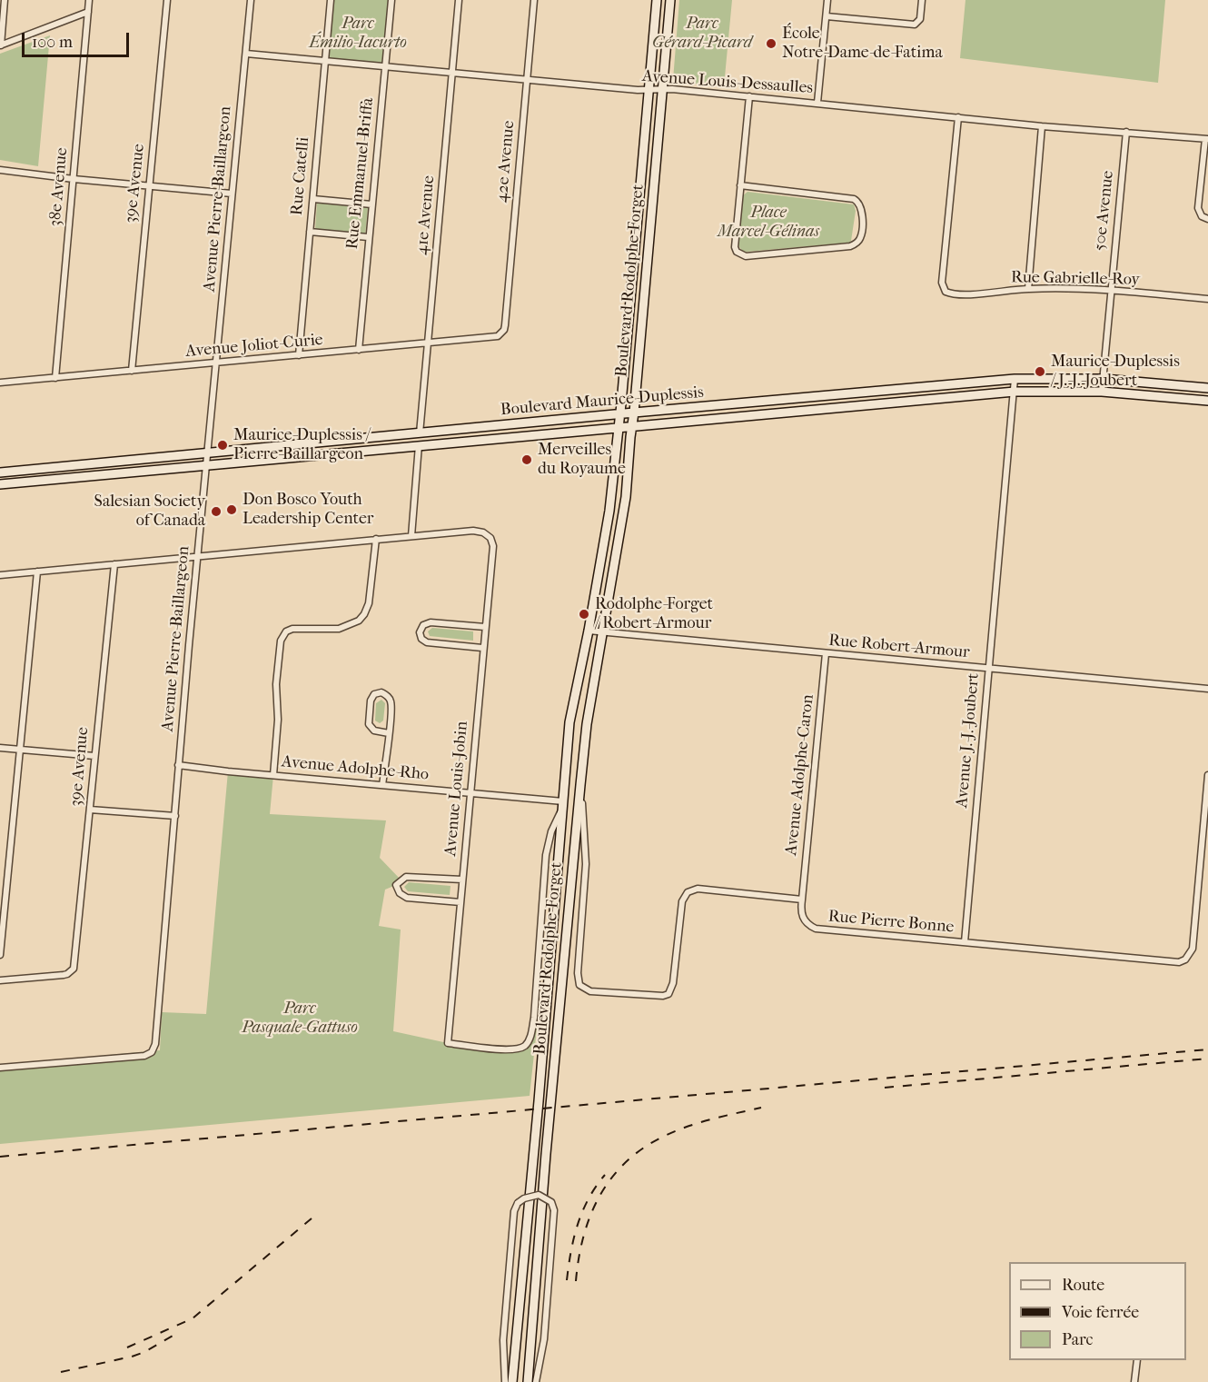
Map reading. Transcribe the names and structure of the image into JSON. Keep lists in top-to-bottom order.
{
  "streets": {
    "street": [
      "Avenue Louis-Dessaulles",
      "42e Avenue",
      "Rue Emmanuel-Briffa",
      "Rue Catelli",
      "39e Avenue",
      "38e Avenue",
      "Avenue Pierre-Baillargeon",
      "50e Avenue",
      "41e Avenue",
      "Rue Gabrielle-Roy",
      "Boulevard Rodolphe-Forget",
      "Avenue Joliot-Curie",
      "Boulevard Maurice-Duplessis",
      "Rue Robert-Armour",
      "Avenue J.-J.-Joubert",
      "Avenue Adolphe-Rho",
      "Avenue Adolphe-Caron",
      "Avenue Louis-Jobin",
      "Rue Pierre Bonne"
    ]
  },
  "crossings": [
    ["Avenue Louis-Dessaulles", "42e Avenue"],
    ["Avenue Louis-Dessaulles", "Rue Emmanuel-Briffa"],
    ["Avenue Louis-Dessaulles", "Rue Catelli"],
    ["Avenue Louis-Dessaulles", "Avenue Pierre-Baillargeon"],
    ["Avenue Louis-Dessaulles", "50e Avenue"],
    ["Avenue Louis-Dessaulles", "41e Avenue"],
    ["Avenue Louis-Dessaulles", "Rue Gabrielle-Roy"],
    ["Avenue Louis-Dessaulles", "Boulevard Rodolphe-Forget"],
    ["42e Avenue", "Avenue Joliot-Curie"],
    ["Rue Emmanuel-Briffa", "Avenue Joliot-Curie"],
    ["Rue Catelli", "Avenue Joliot-Curie"],
    ["39e Avenue", "Avenue Joliot-Curie"],
    ["38e Avenue", "Avenue Joliot-Curie"],
    ["Avenue Pierre-Baillargeon", "Avenue Joliot-Curie"],
    ["Avenue Pierre-Baillargeon", "Boulevard Maurice-Duplessis"],
    ["Avenue Pierre-Baillargeon", "Avenue Adolphe-Rho"],
    ["50e Avenue", "Rue Gabrielle-Roy"],
    ["50e Avenue", "Boulevard Maurice-Duplessis"],
    ["41e Avenue", "Avenue Joliot-Curie"],
    ["41e Avenue", "Boulevard Maurice-Duplessis"],
    ["Boulevard Rodolphe-Forget", "Boulevard Maurice-Duplessis"],
    ["Boulevard Rodolphe-Forget", "Rue Robert-Armour"],
    ["Boulevard Rodolphe-Forget", "Avenue Adolphe-Rho"],
    ["Boulevard Rodolphe-Forget", "Avenue Louis-Jobin"],
    ["Boulevard Maurice-Duplessis", "Avenue J.-J.-Joubert"],
    ["Rue Robert-Armour", "Avenue J.-J.-Joubert"],
    ["Rue Robert-Armour", "Avenue Adolphe-Caron"],
    ["Avenue J.-J.-Joubert", "Rue Pierre Bonne"],
    ["Avenue Adolphe-Rho", "Avenue Louis-Jobin"],
    ["Avenue Adolphe-Caron", "Rue Pierre Bonne"]
  ],
  "parks": [
    "Parc Émilio-Iacurto",
    "Parc Gérard-Picard",
    "Place Marcel-Gélinas",
    "Parc Pasquale-Gattuso"
  ],
  "places": [
    "École Notre-Dame-de-Fatima",
    "Maurice-Duplessis / J.-J.-Joubert",
    "Maurice-Duplessis / Pierre-Baillargeon",
    "Merveilles du Royaume",
    "Don Bosco Youth Leadership Center",
    "Salesian Society of Canada",
    "Rodolphe-Forget / Robert-Armour"
  ],
  "legend": ["Route", "Voie ferrée", "Parc"],
  "scale_bar": "100 m"
}
